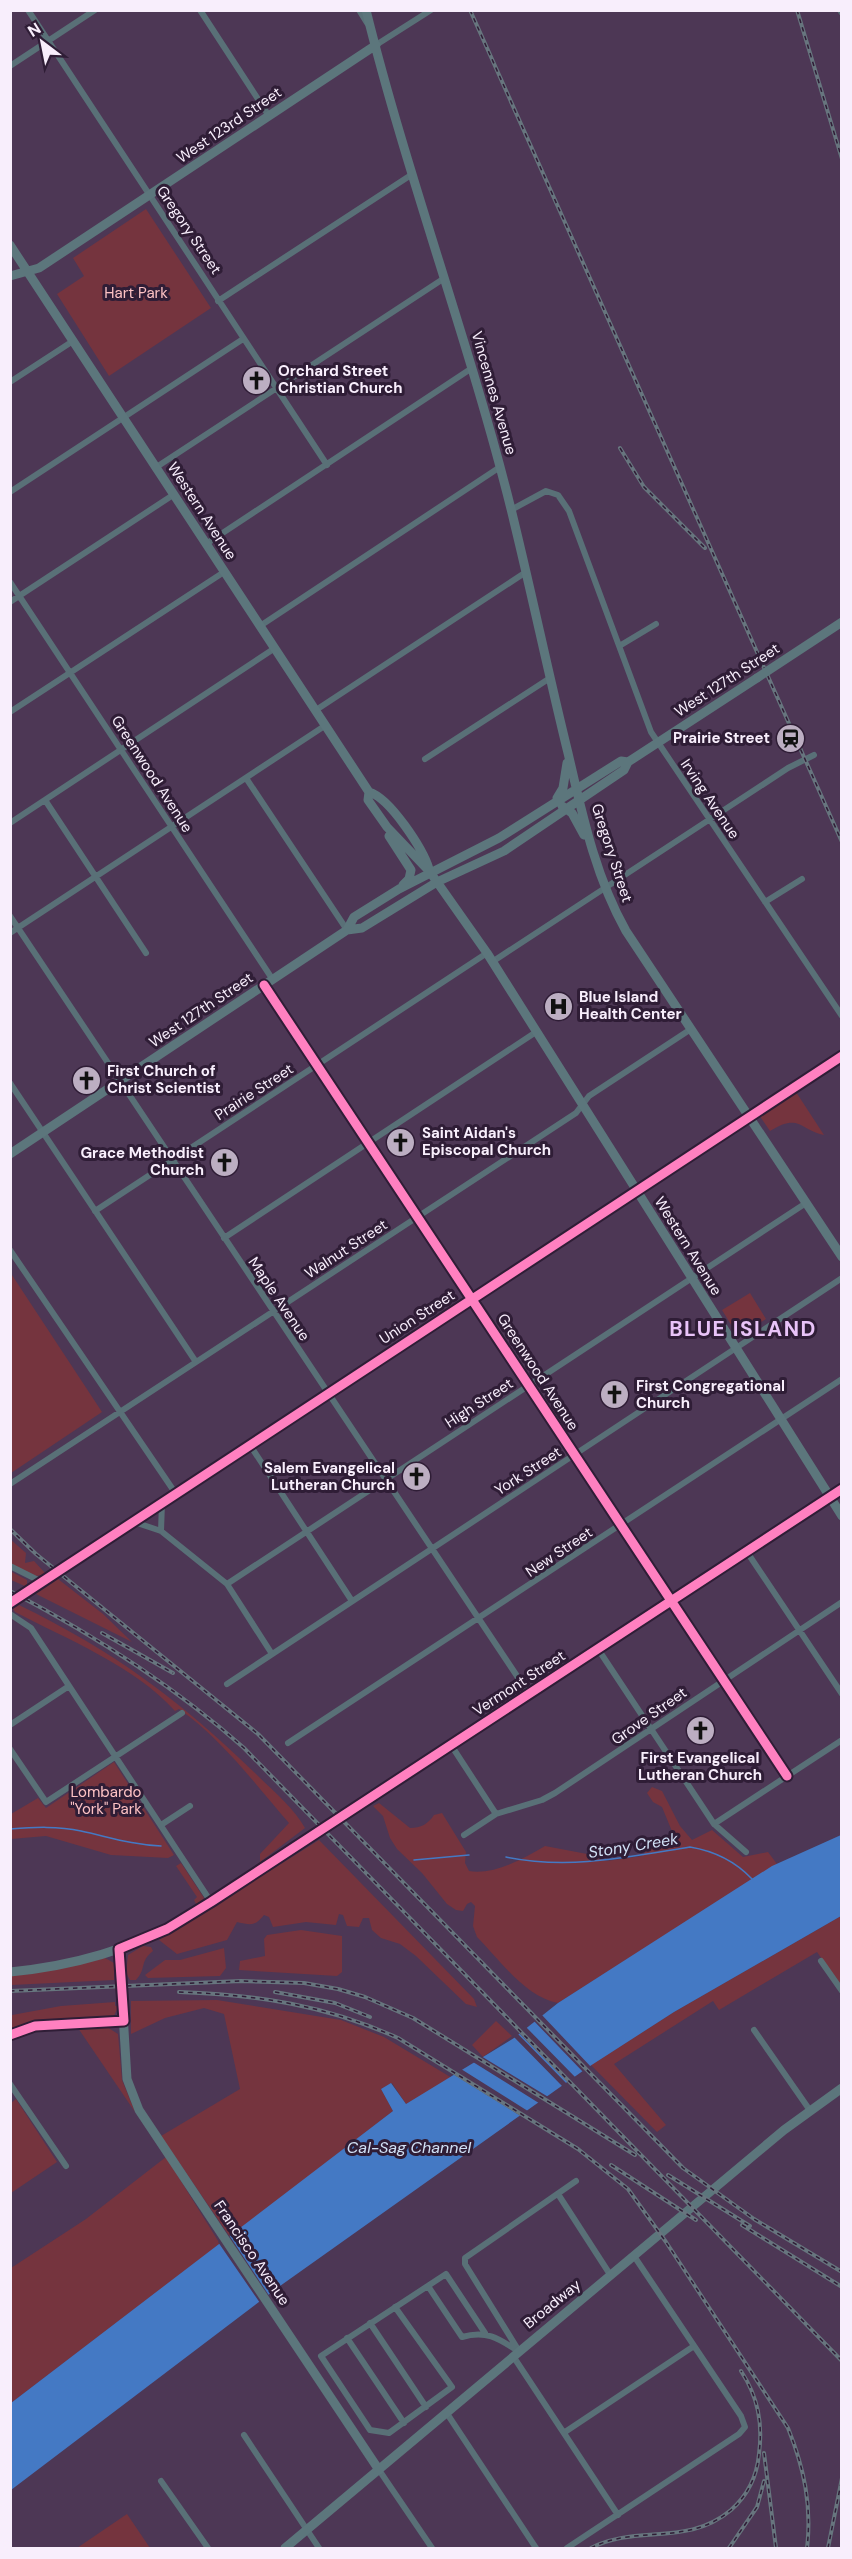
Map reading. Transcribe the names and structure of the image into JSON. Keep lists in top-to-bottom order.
{
  "streets": {
    "main road": [
      "West 123rd Street",
      "Gregory Street",
      "Vincennes Avenue",
      "Western Avenue",
      "West 127th Street",
      "Vermont Street",
      "Francisco Avenue",
      "Broadway"
    ],
    "street": [
      "Greenwood Avenue",
      "Irving Avenue",
      "Prairie Street",
      "Walnut Street",
      "Maple Avenue",
      "Union Street",
      "High Street",
      "York Street",
      "New Street",
      "Grove Street"
    ]
  },
  "crossings": [
    ["West 123rd Street", "Gregory Street"],
    ["West 123rd Street", "Vincennes Avenue"],
    ["West 123rd Street", "Western Avenue"],
    ["Gregory Street", "Vincennes Avenue"],
    ["Gregory Street", "West 127th Street"],
    ["Gregory Street", "Walnut Street"],
    ["Gregory Street", "Union Street"],
    ["Gregory Street", "High Street"],
    ["Vincennes Avenue", "West 127th Street"],
    ["Vincennes Avenue", "Irving Avenue"],
    ["Western Avenue", "West 127th Street"],
    ["Western Avenue", "Prairie Street"],
    ["Western Avenue", "Walnut Street"],
    ["Western Avenue", "Union Street"],
    ["Western Avenue", "High Street"],
    ["Western Avenue", "York Street"],
    ["Western Avenue", "New Street"],
    ["Western Avenue", "Vermont Street"],
    ["West 127th Street", "Greenwood Avenue"],
    ["West 127th Street", "Irving Avenue"],
    ["West 127th Street", "Maple Avenue"],
    ["Greenwood Avenue", "Prairie Street"],
    ["Greenwood Avenue", "Walnut Street"],
    ["Greenwood Avenue", "Union Street"],
    ["Greenwood Avenue", "High Street"],
    ["Greenwood Avenue", "York Street"],
    ["Greenwood Avenue", "New Street"],
    ["Greenwood Avenue", "Vermont Street"],
    ["Greenwood Avenue", "Grove Street"],
    ["Prairie Street", "Maple Avenue"],
    ["Walnut Street", "Maple Avenue"],
    ["Maple Avenue", "Union Street"],
    ["Maple Avenue", "High Street"],
    ["Maple Avenue", "York Street"],
    ["Maple Avenue", "New Street"],
    ["Maple Avenue", "Vermont Street"],
    ["Vermont Street", "Francisco Avenue"],
    ["Francisco Avenue", "Broadway"]
  ],
  "districts": ["BLUE ISLAND"],
  "water": ["Stony Creek", "Cal-Sag Channel"],
  "parks": ["Hart Park", "Lombardo \"York\" Park"],
  "places": {
    "church": [
      "Orchard Street Christian Church",
      "First Church of Christ Scientist",
      "Saint Aidan's Episcopal Church",
      "Grace Methodist Church",
      "First Congregational Church",
      "Salem Evangelical Lutheran Church",
      "First Evangelical Lutheran Church"
    ],
    "station": ["Prairie Street"],
    "hospital": ["Blue Island Health Center"]
  },
  "north": "top left"
}
